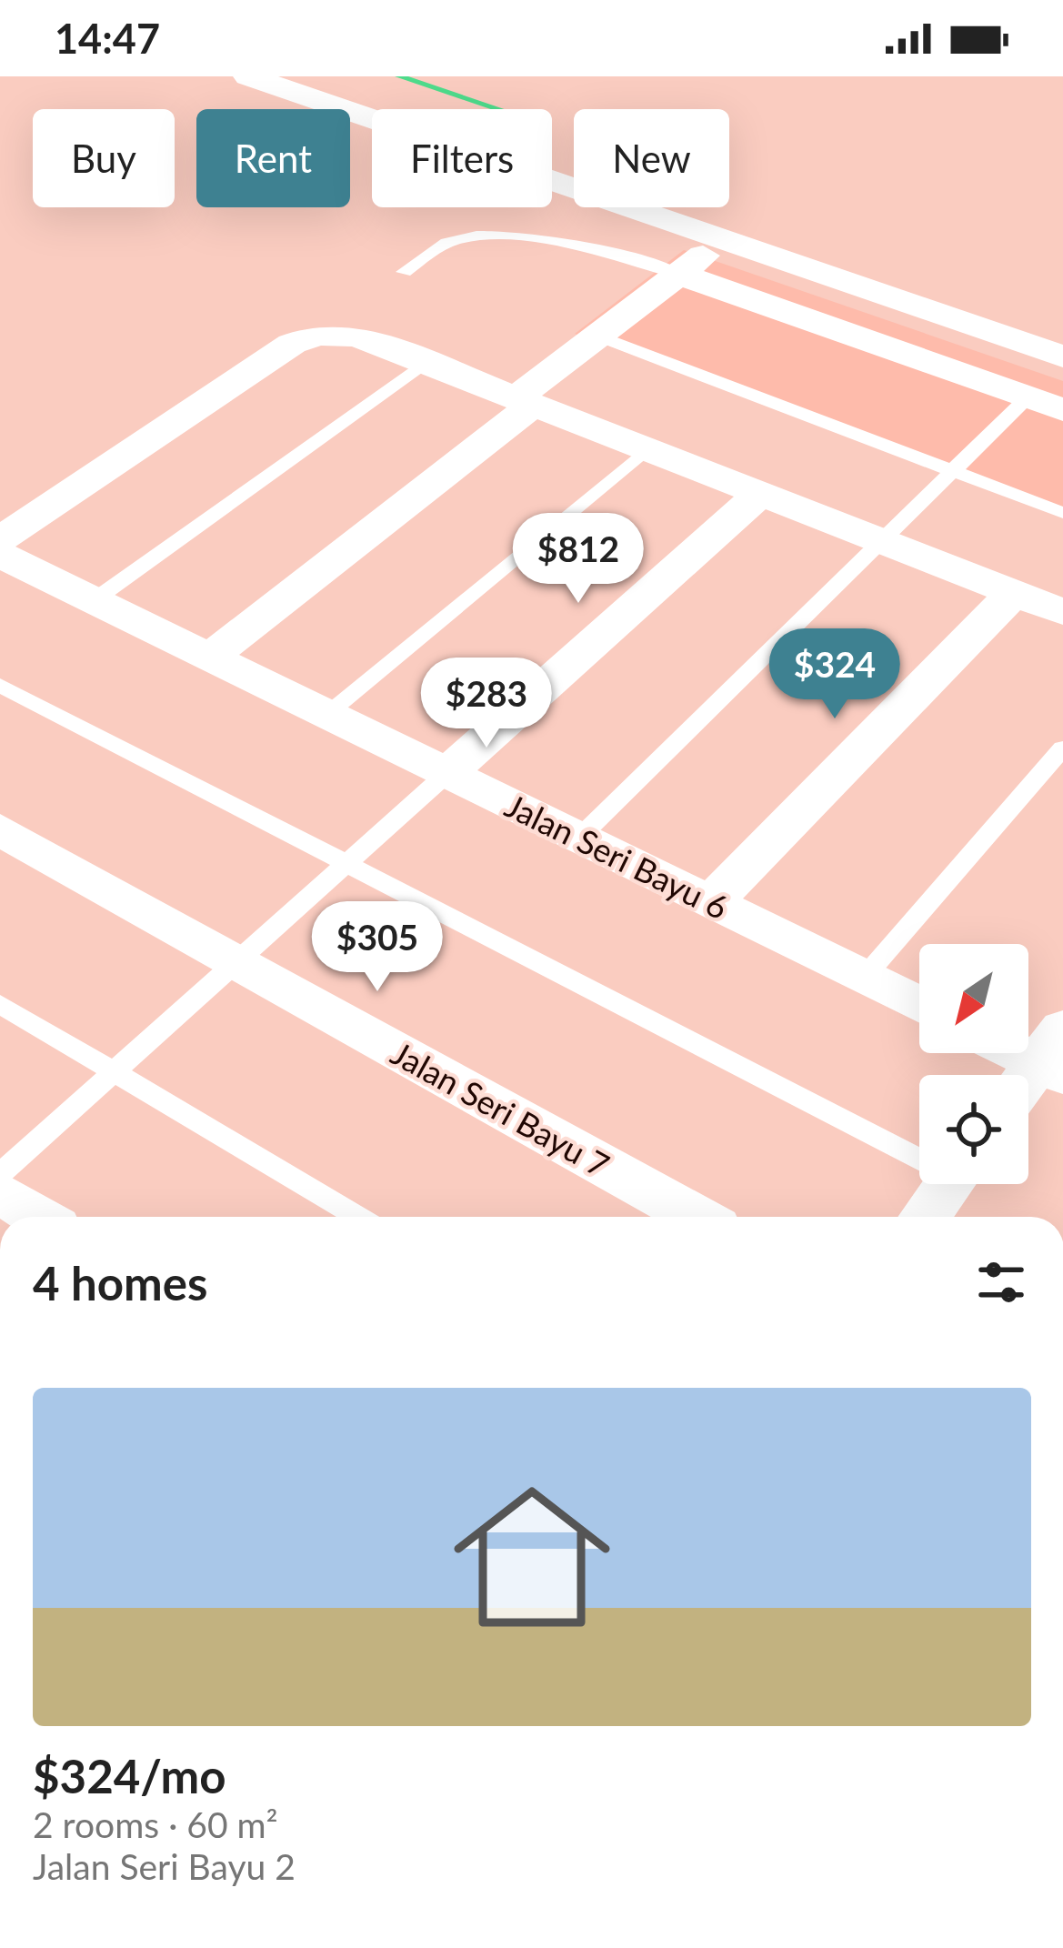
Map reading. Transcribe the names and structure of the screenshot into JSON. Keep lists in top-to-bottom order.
{
  "streets": {
    "street": ["Jalan Seri Bayu 6", "Jalan Seri Bayu 7"]
  },
  "north": "bottom left",
  "page": {
    "status": "14:47",
    "chip": [
      "Buy",
      "Rent",
      "Filters",
      "New"
    ],
    "price": [
      "$812",
      "$324",
      "$283",
      "$305"
    ],
    "heading": "4 homes",
    "list": [
      {
        "name": "$324/mo",
        "note": "2 rooms · 60 m² · Jalan Seri Bayu 2"
      }
    ]
  }
}
